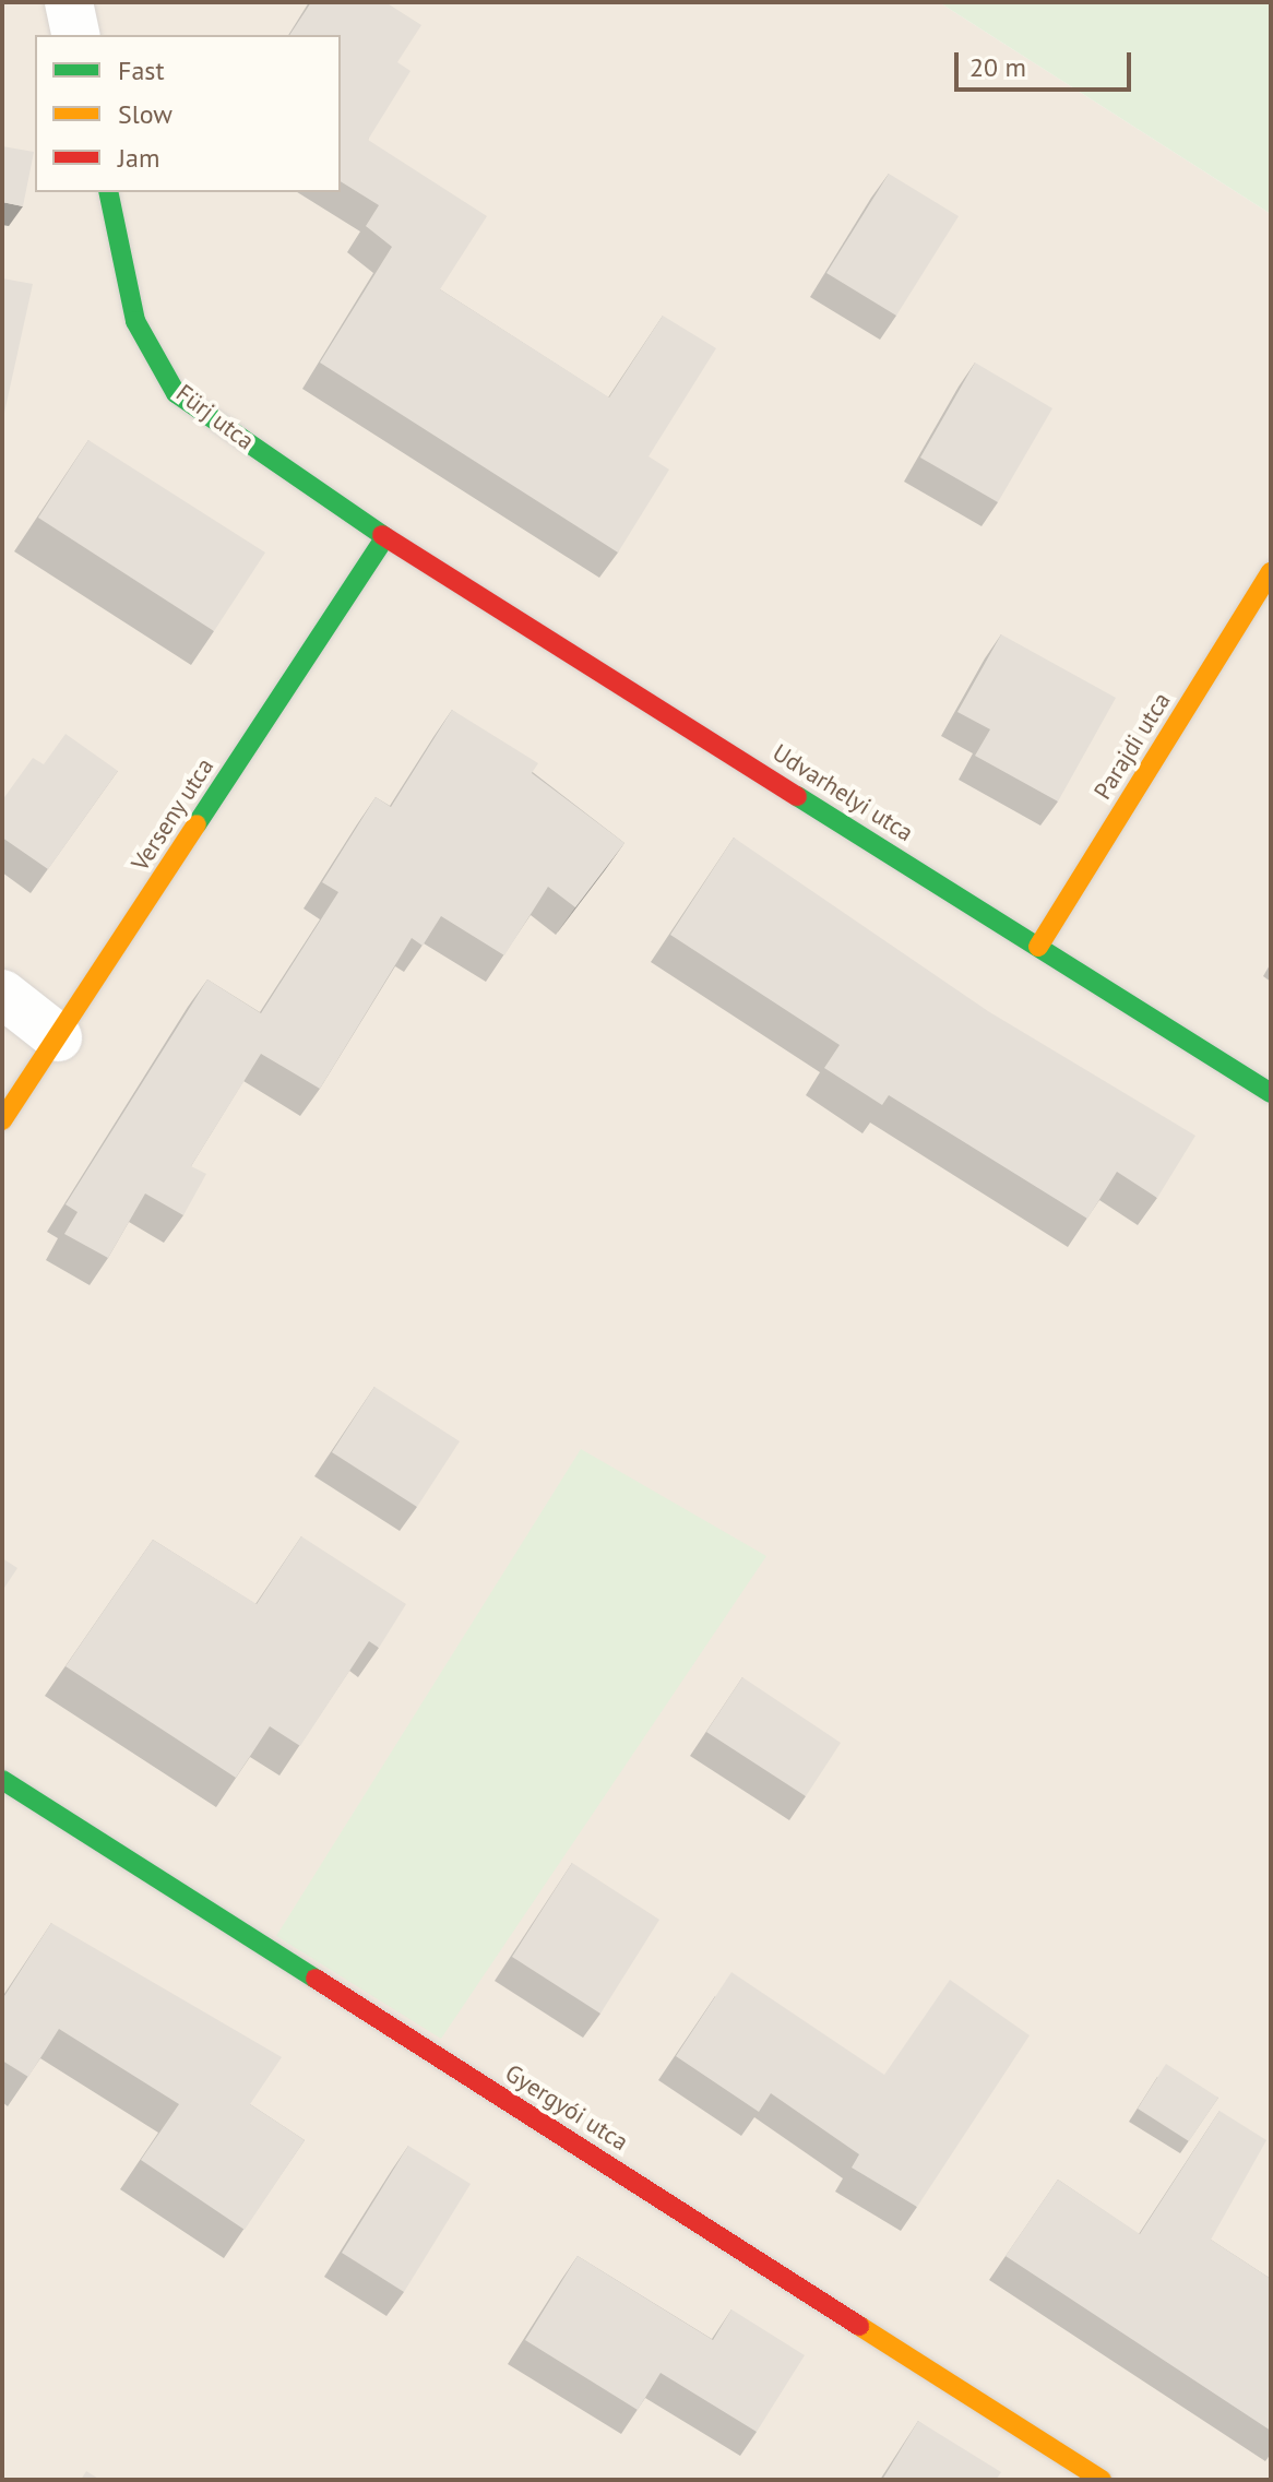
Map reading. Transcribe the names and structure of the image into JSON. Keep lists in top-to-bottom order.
{
  "streets": {
    "street": [
      "Fürj utca",
      "Parajdi utca",
      "Udvarhelyi utca",
      "Verseny utca",
      "Gyergyói utca"
    ]
  },
  "crossings": [
    ["Fürj utca", "Udvarhelyi utca"],
    ["Fürj utca", "Verseny utca"],
    ["Parajdi utca", "Udvarhelyi utca"],
    ["Udvarhelyi utca", "Verseny utca"]
  ],
  "legend": ["Fast", "Slow", "Jam"],
  "scale_bar": "20 m"
}
